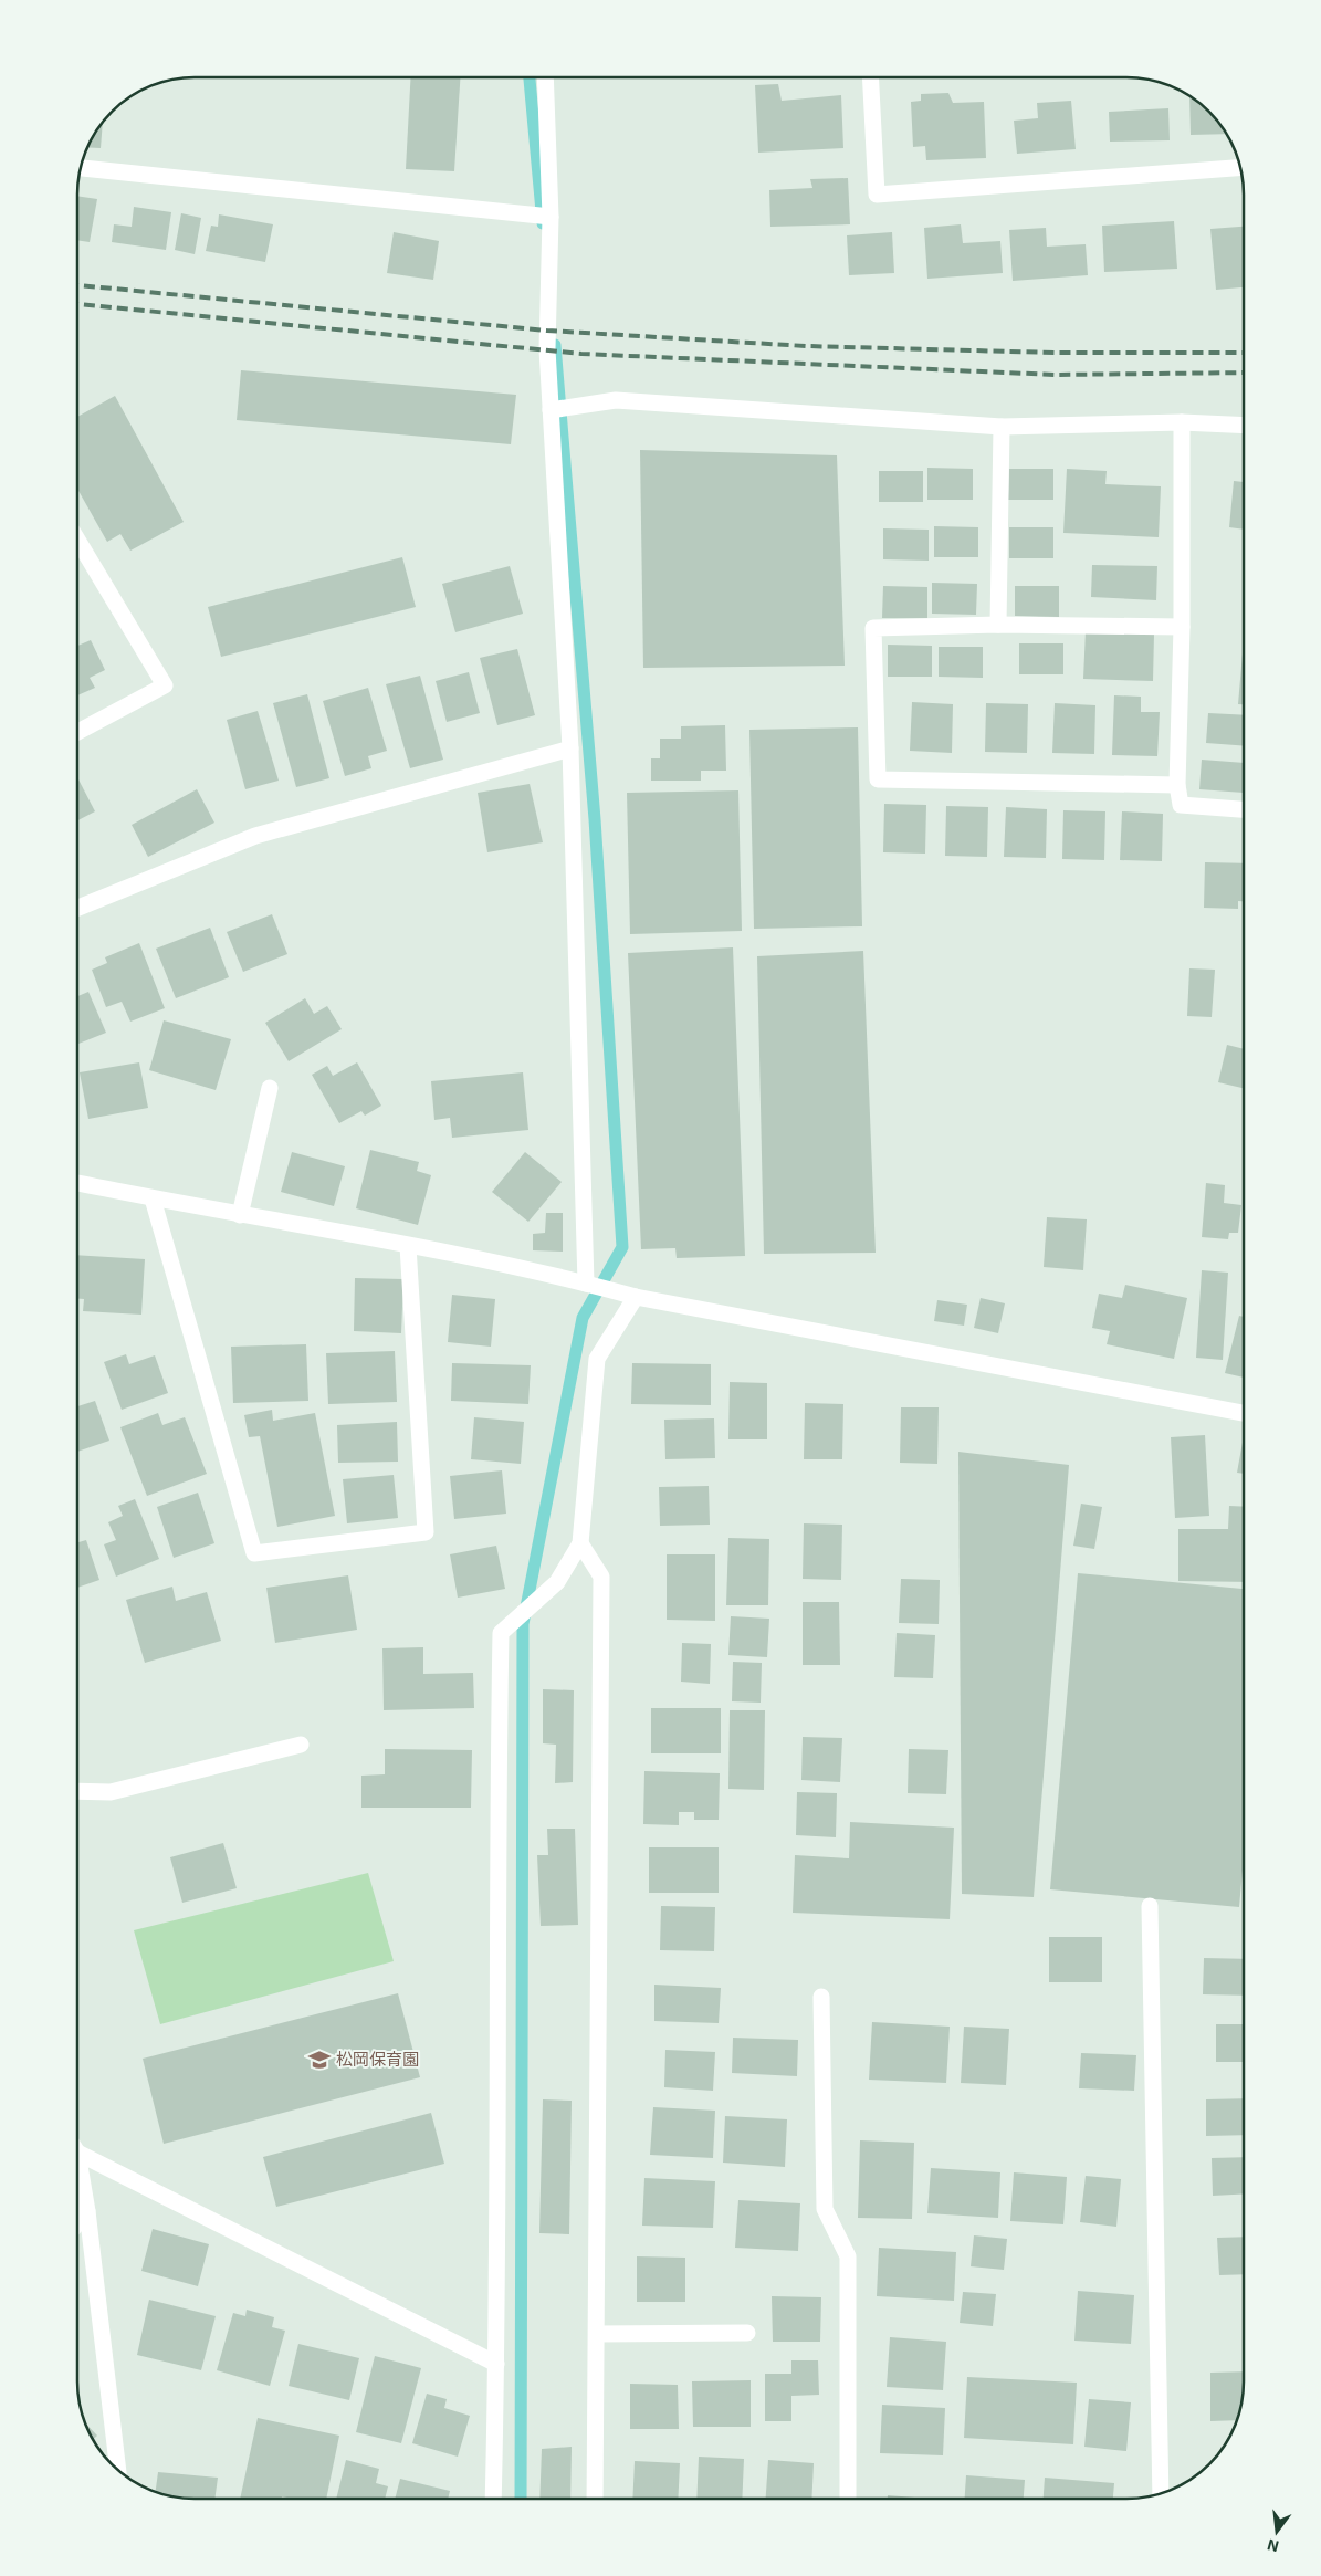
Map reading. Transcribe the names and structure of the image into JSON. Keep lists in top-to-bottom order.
{
  "places": {
    "school or university": ["松岡保育園"]
  },
  "north": "bottom"
}
